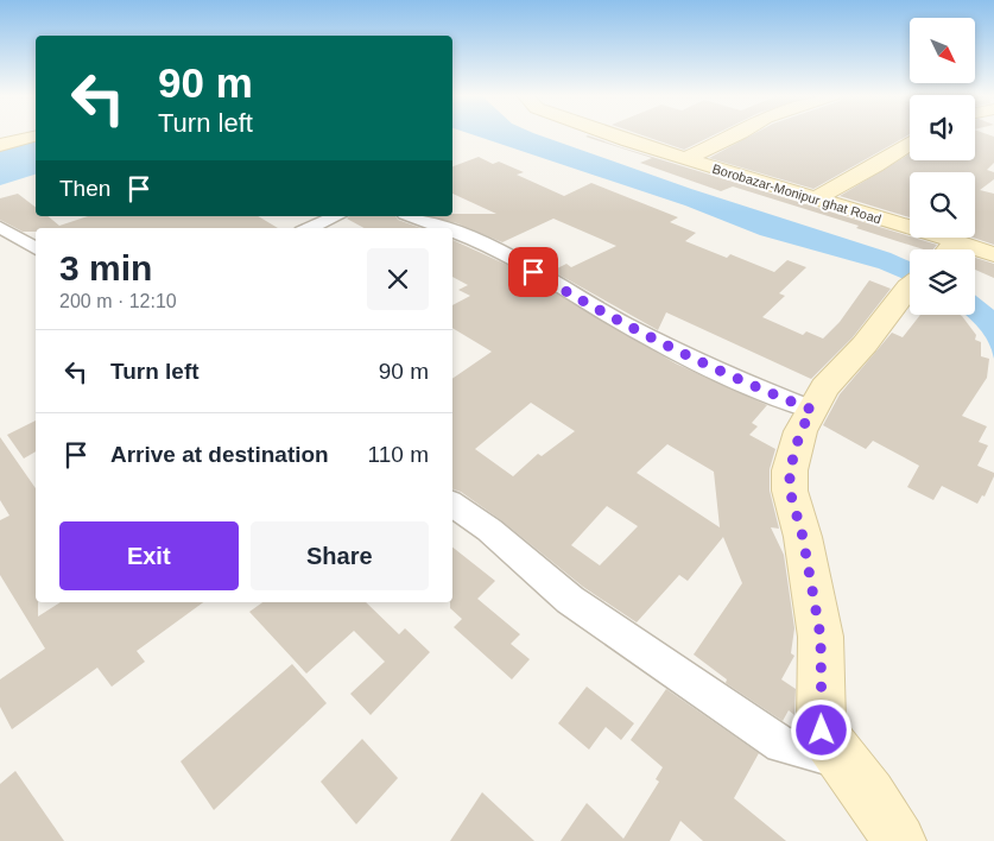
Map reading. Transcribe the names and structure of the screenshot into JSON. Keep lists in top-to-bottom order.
{
  "streets": {
    "street": ["Borobazar-Monipur ghat Road"]
  },
  "north": "bottom right",
  "page": {
    "turn": ["90 m", "Turn left"],
    "then": "Then",
    "heading": ["3 min", "200 m · 12:10"],
    "list": [
      {
        "name": "Turn left",
        "value": "90 m"
      },
      {
        "name": "Arrive at destination",
        "value": "110 m"
      }
    ],
    "buttons": ["Exit", "Share"]
  }
}
